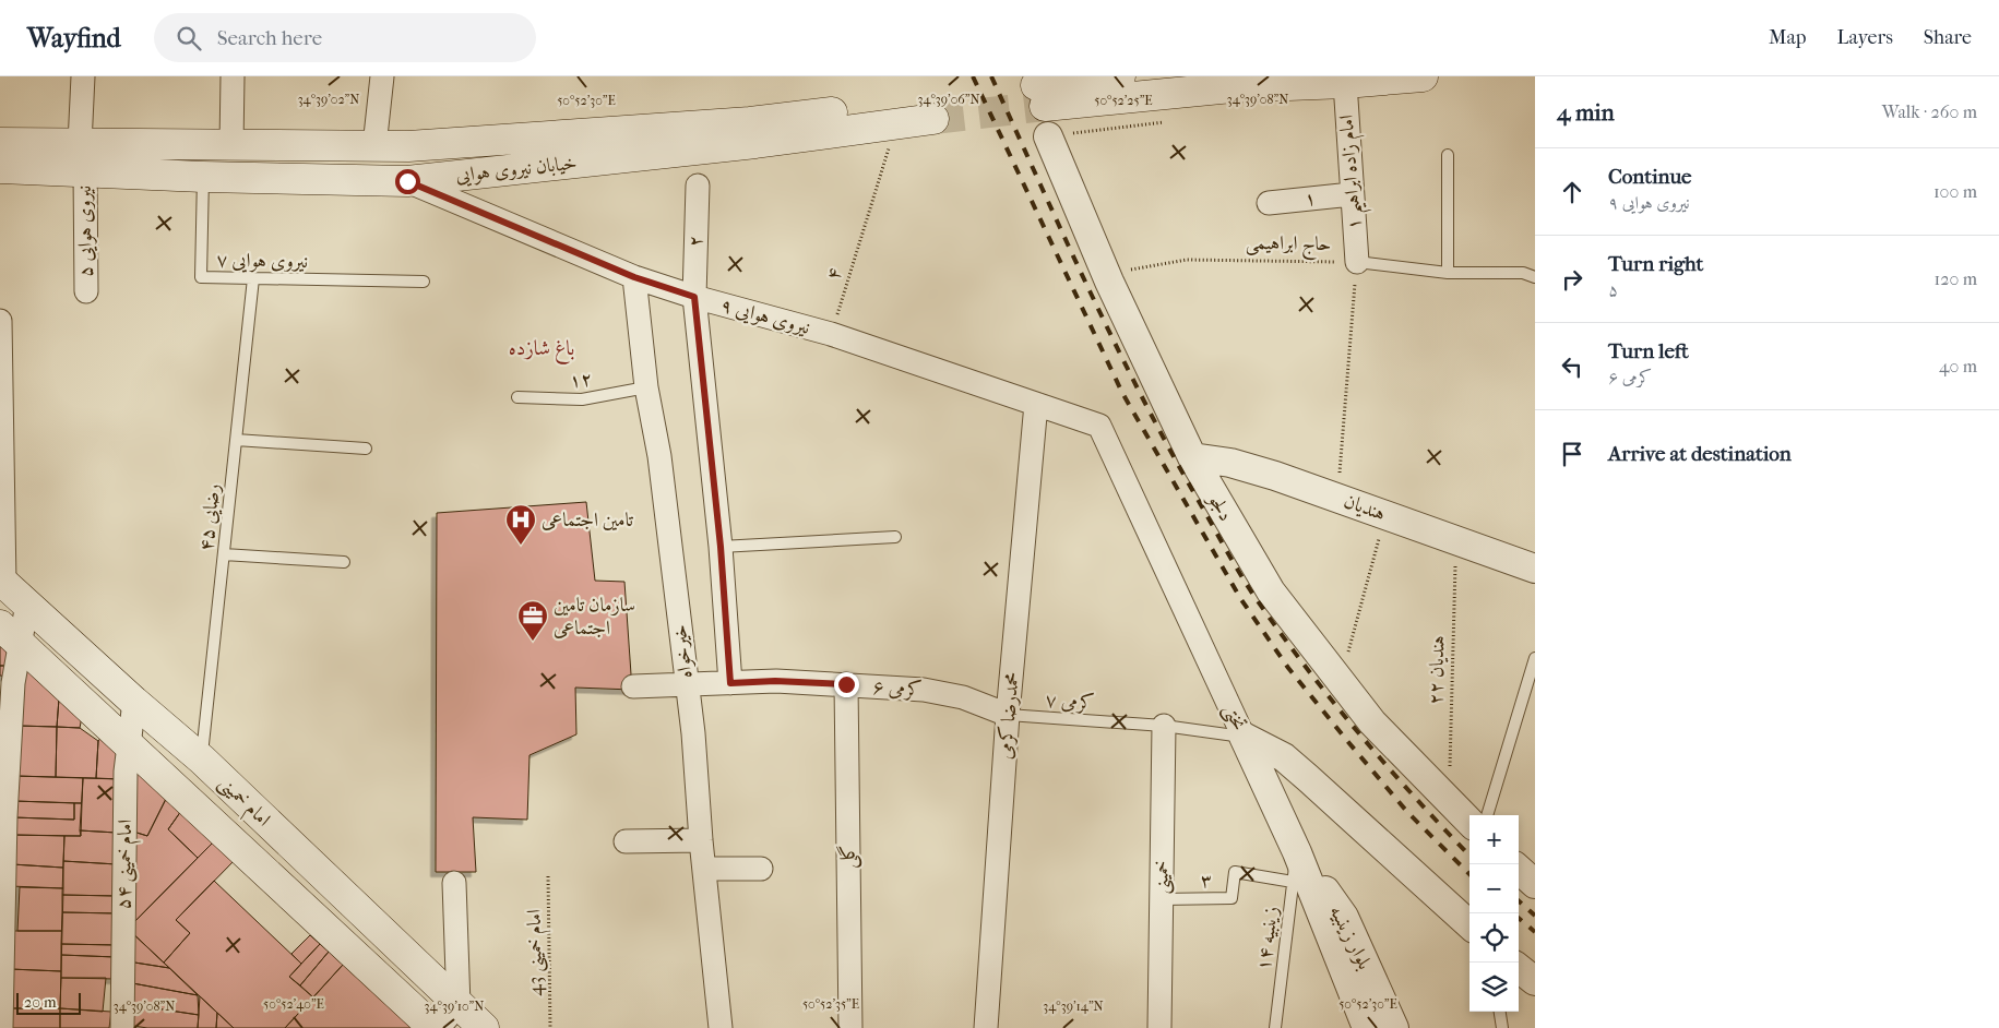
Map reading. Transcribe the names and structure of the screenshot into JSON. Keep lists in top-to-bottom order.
{
  "streets": {
    "main road": ["خیابان نیروی هوایی", "امام خمینی"],
    "street": [
      "امام زاده ابراهیم ۱",
      "۱",
      "نیروی هوایی ۵",
      "۲",
      "نیروی هوایی ۹",
      "دلجو",
      "هندیان",
      "خیرخواه",
      "کرمی ۶",
      "محمدرضا کرمی",
      "تختی",
      "گلی",
      "امام خمینی ۵۴",
      "خمینی",
      "بلوار زینبیه"
    ],
    "lane": [
      "حاج ابراهیمی",
      "نیروی هوایی ۷",
      "۱۲",
      "رضایی ۴۵",
      "کرمی ۷",
      "۳",
      "زینبیه ۱۴"
    ],
    "path": ["۴", "هندیان ۲۲", "امام خمینی 43"]
  },
  "crossings": [
    ["خیابان نیروی هوایی", "نیروی هوایی ۵"],
    ["خیابان نیروی هوایی", "نیروی هوایی ۷"],
    ["خیابان نیروی هوایی", "۴"],
    ["خیابان نیروی هوایی", "نیروی هوایی ۹"],
    ["امام زاده ابراهیم ۱", "۱"],
    ["امام زاده ابراهیم ۱", "حاج ابراهیمی"],
    ["۲", "نیروی هوایی ۹"],
    ["۲", "کرمی ۶"],
    ["حاج ابراهیمی", "دلجو"],
    ["نیروی هوایی ۷", "رضایی ۴۵"],
    ["۴", "نیروی هوایی ۹"],
    ["نیروی هوایی ۹", "خیرخواه"],
    ["نیروی هوایی ۹", "محمدرضا کرمی"],
    ["نیروی هوایی ۹", "تختی"],
    ["۱۲", "خیرخواه"],
    ["دلجو", "هندیان"],
    ["دلجو", "هندیان ۲۲"],
    ["هندیان", "هندیان ۲۲"],
    ["رضایی ۴۵", "امام خمینی"],
    ["خیرخواه", "کرمی ۶"],
    ["کرمی ۶", "کرمی ۷"],
    ["کرمی ۶", "محمدرضا کرمی"],
    ["کرمی ۶", "گلی"],
    ["کرمی ۷", "محمدرضا کرمی"],
    ["کرمی ۷", "تختی"],
    ["کرمی ۷", "خمینی"],
    ["کرمی ۷", "بلوار زینبیه"],
    ["تختی", "بلوار زینبیه"],
    ["امام خمینی", "امام خمینی ۵۴"],
    ["خمینی", "۳"],
    ["۳", "زینبیه ۱۴"],
    ["بلوار زینبیه", "زینبیه ۱۴"]
  ],
  "districts": ["باغ شازده"],
  "places": {
    "hospital": ["تامین اجتماعی"],
    "office": ["سازمان تامین اجتماعی"]
  },
  "scale_bar": "20 m",
  "page": {
    "header": "Wayfind",
    "search": "Search here",
    "nav": ["Map", "Layers", "Share"],
    "heading": ["4 min", "Walk · 260 m"],
    "list": [
      ["Continue", "نیروی هوایی ۹", "100 m"],
      ["Turn right", "۵", "120 m"],
      ["Turn left", "کرمی ۶", "40 m"],
      "Arrive at destination"
    ],
    "map_buttons": ["+", "−"],
    "scale": "20 m"
  },
  "coordinates": [
    "34°39'08\"N",
    "34°39'02\"N",
    "34°39'06\"N",
    "50°52'30\"E",
    "50°52'25\"E",
    "50°52'40\"E",
    "50°52'35\"E",
    "34°39'10\"N",
    "34°39'14\"N"
  ]
}
